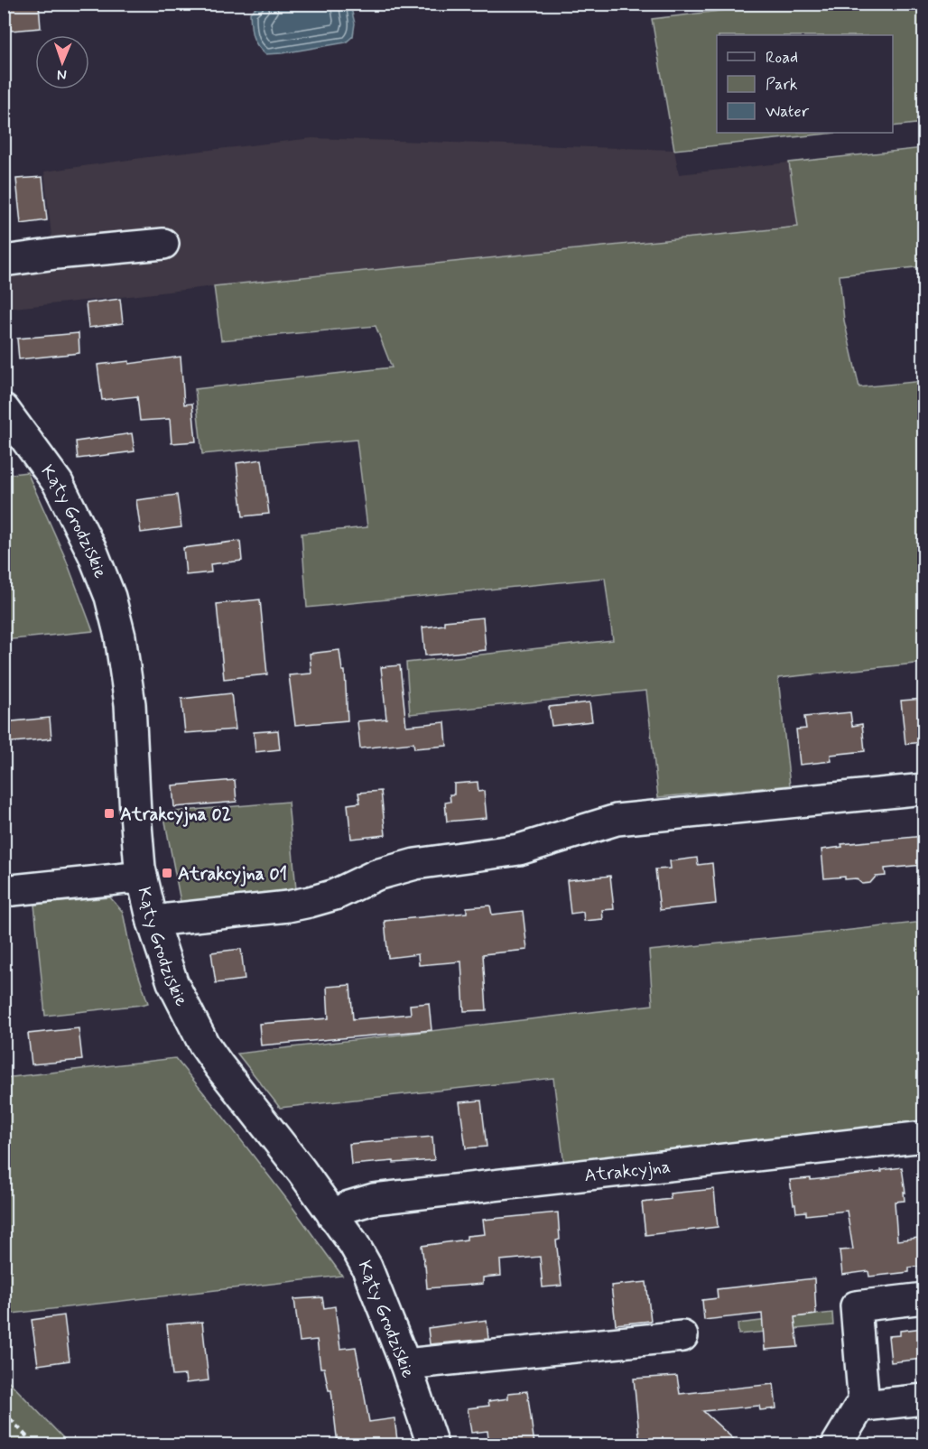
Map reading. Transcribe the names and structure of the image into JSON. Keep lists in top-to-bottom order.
{
  "streets": {
    "street": ["Kąty Grodziskie", "Atrakcyjna"]
  },
  "crossings": [
    ["Kąty Grodziskie", "Atrakcyjna"]
  ],
  "places": {
    "transit": ["Atrakcyjna 02", "Atrakcyjna 01"]
  },
  "legend": ["Road", "Park", "Water"],
  "north": "bottom"
}
